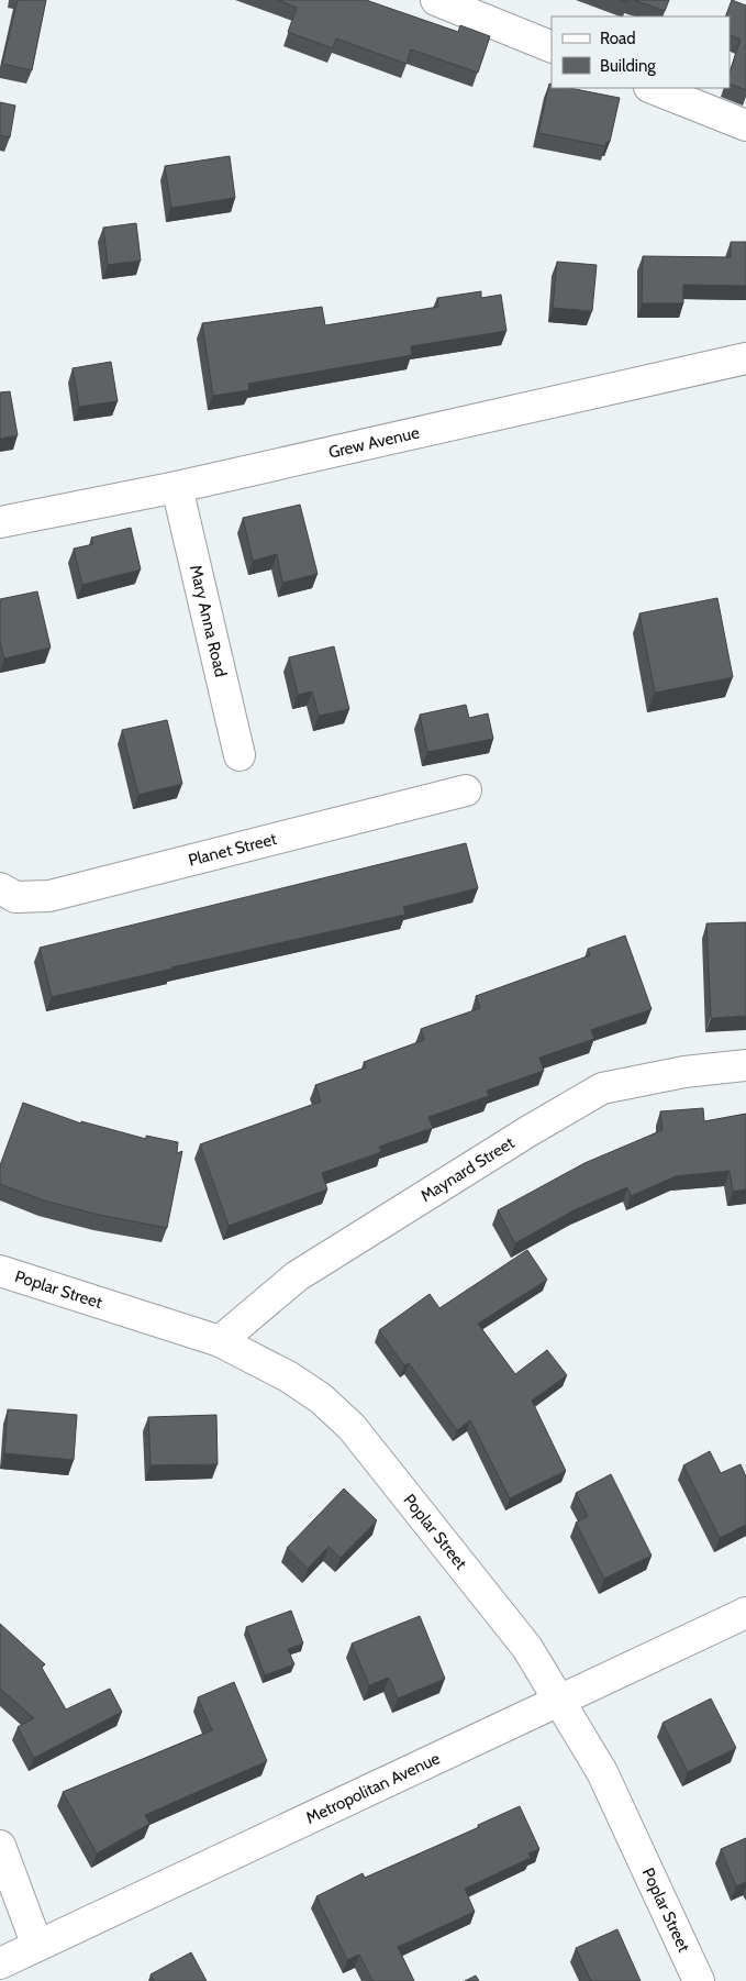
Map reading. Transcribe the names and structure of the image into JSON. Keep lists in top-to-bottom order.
{
  "streets": {
    "street": [
      "Grew Avenue",
      "Mary Anna Road",
      "Planet Street",
      "Maynard Street",
      "Poplar Street",
      "Metropolitan Avenue"
    ]
  },
  "crossings": [
    ["Grew Avenue", "Mary Anna Road"],
    ["Maynard Street", "Poplar Street"],
    ["Poplar Street", "Metropolitan Avenue"]
  ],
  "legend": ["Road", "Building"]
}
